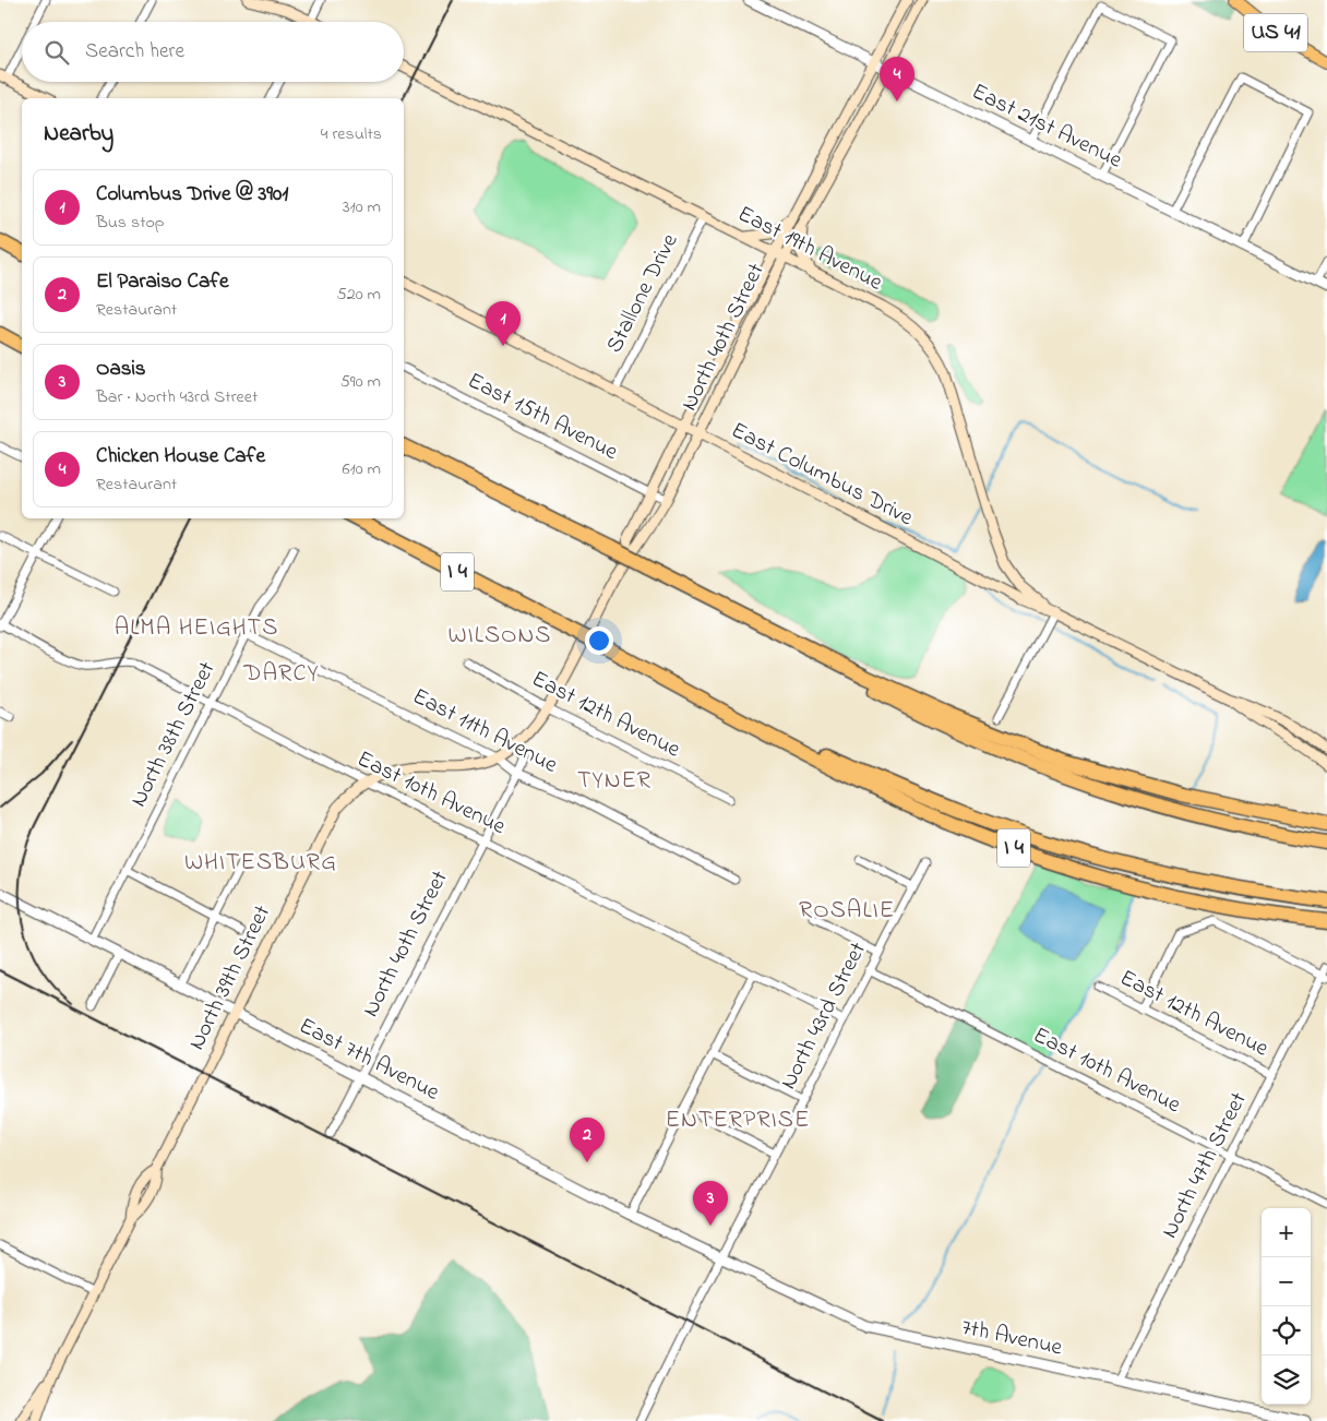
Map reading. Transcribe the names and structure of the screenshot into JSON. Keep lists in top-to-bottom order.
{
  "streets": {
    "highway": ["I 4"],
    "main road": [
      "US 41",
      "East 19th Avenue",
      "North 40th Street",
      "East Columbus Drive",
      "North 39th Street"
    ],
    "street": [
      "East 21st Avenue",
      "Stallone Drive",
      "East 15th Avenue",
      "East 12th Avenue",
      "East 11th Avenue",
      "North 38th Street",
      "East 10th Avenue",
      "North 43rd Street",
      "East 7th Avenue",
      "North 47th Street",
      "7th Avenue"
    ]
  },
  "crossings": [
    ["East 21st Avenue", "North 40th Street"],
    ["East 19th Avenue", "Stallone Drive"],
    ["East 19th Avenue", "North 40th Street"],
    ["East 19th Avenue", "East Columbus Drive"],
    ["Stallone Drive", "East Columbus Drive"],
    ["North 40th Street", "East 15th Avenue"],
    ["North 40th Street", "East Columbus Drive"],
    ["North 40th Street", "East 12th Avenue"],
    ["North 40th Street", "East 11th Avenue"],
    ["North 40th Street", "East 10th Avenue"],
    ["North 40th Street", "North 39th Street"],
    ["North 40th Street", "East 7th Avenue"],
    ["East 12th Avenue", "North 47th Street"],
    ["East 11th Avenue", "North 38th Street"],
    ["North 38th Street", "East 10th Avenue"],
    ["North 38th Street", "East 7th Avenue"],
    ["East 10th Avenue", "North 39th Street"],
    ["East 10th Avenue", "North 43rd Street"],
    ["East 10th Avenue", "North 47th Street"],
    ["North 39th Street", "East 7th Avenue"],
    ["North 43rd Street", "East 7th Avenue"],
    ["North 43rd Street", "7th Avenue"],
    ["East 7th Avenue", "7th Avenue"],
    ["North 47th Street", "7th Avenue"]
  ],
  "districts": [
    "ALMA HEIGHTS",
    "WILSONS",
    "DARCY",
    "TYNER",
    "WHITESBURG",
    "ROSALIE",
    "ENTERPRISE"
  ],
  "page": {
    "search": "Search here",
    "pins": [
      "4",
      "1",
      "2",
      "3"
    ],
    "heading": ["Nearby", "4 results"],
    "list": [
      {
        "mark": "1",
        "name": "Columbus Drive @ 3901",
        "note": "Bus stop",
        "value": "310 m"
      },
      {
        "mark": "2",
        "name": "El Paraiso Cafe",
        "note": "Restaurant",
        "value": "520 m"
      },
      {
        "mark": "3",
        "name": "Oasis",
        "note": "Bar · North 43rd Street",
        "value": "590 m"
      },
      {
        "mark": "4",
        "name": "Chicken House Cafe",
        "note": "Restaurant",
        "value": "610 m"
      }
    ],
    "map_buttons": ["+", "−"]
  }
}
